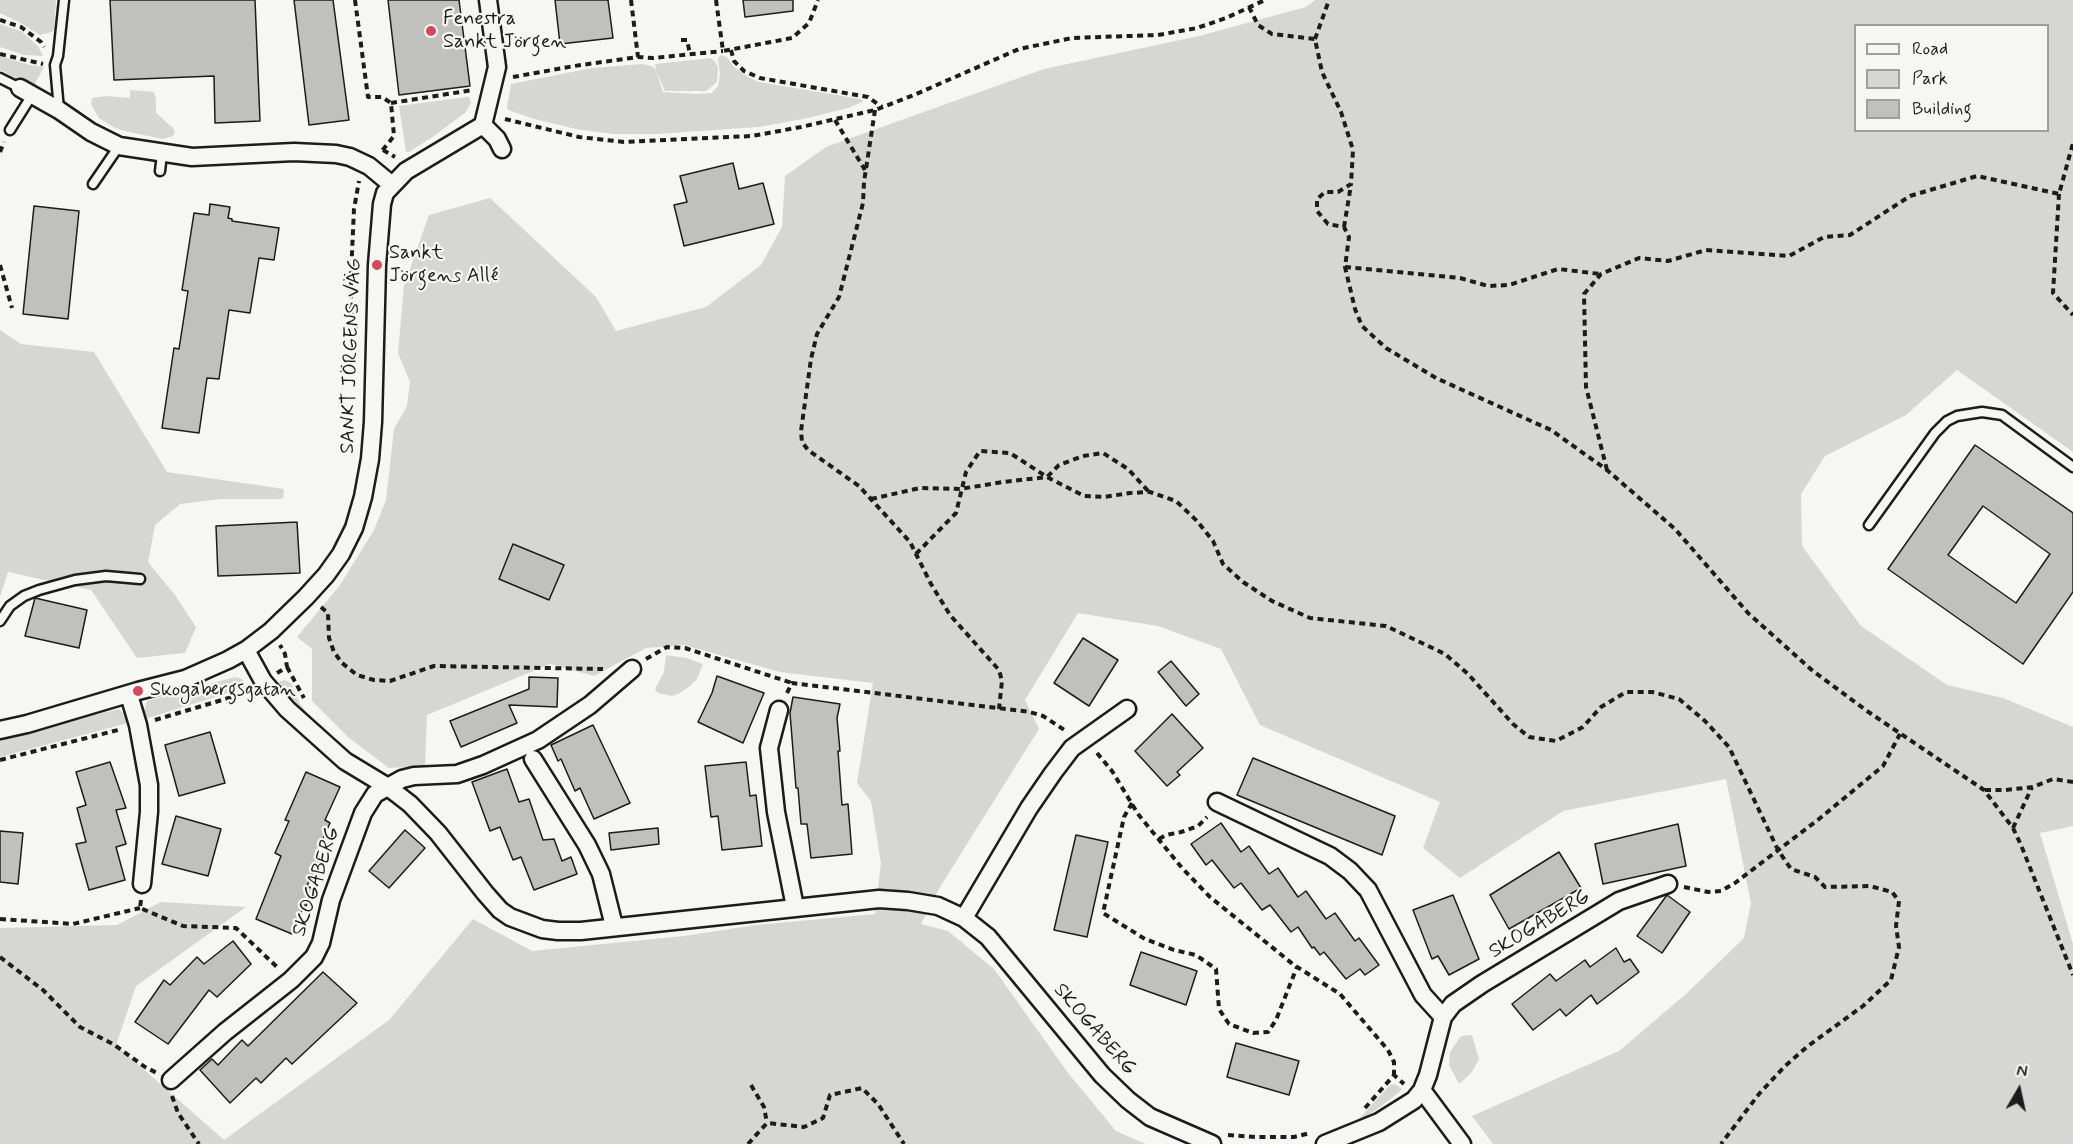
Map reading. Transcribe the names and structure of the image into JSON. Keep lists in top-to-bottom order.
{
  "streets": {
    "street": ["SANKT JÖRGENS VÄG", "SKOGABERG"]
  },
  "crossings": [
    ["SANKT JÖRGENS VÄG", "SKOGABERG"]
  ],
  "places": ["Fenestra Sankt Jörgen", "Sankt Jörgens Allé", "Skogabergsgatan"],
  "legend": ["Road", "Park", "Building"],
  "north": "top"
}
